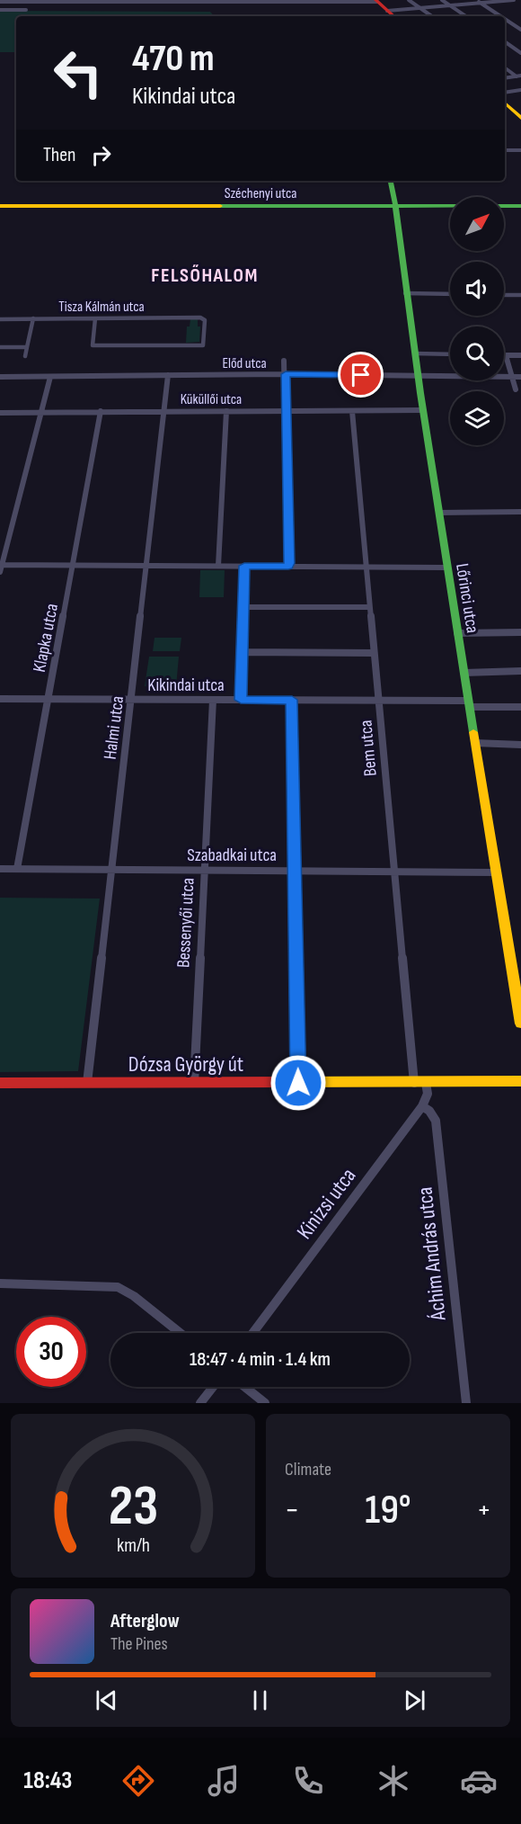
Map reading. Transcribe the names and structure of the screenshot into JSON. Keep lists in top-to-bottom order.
{
  "streets": {
    "street": [
      "Széchenyi utca",
      "Tisza Kálmán utca",
      "Előd utca",
      "Küküllői utca",
      "Lőrinci utca",
      "Klapka utca",
      "Kikindai utca",
      "Halmi utca",
      "Bem utca",
      "Szabadkai utca",
      "Bessenyői utca",
      "Dózsa György út",
      "Kinizsi utca",
      "Áchim András utca"
    ]
  },
  "crossings": [
    ["Széchenyi utca", "Lőrinci utca"],
    ["Előd utca", "Lőrinci utca"],
    ["Előd utca", "Halmi utca"],
    ["Küküllői utca", "Lőrinci utca"],
    ["Küküllői utca", "Klapka utca"],
    ["Küküllői utca", "Halmi utca"],
    ["Küküllői utca", "Bem utca"],
    ["Lőrinci utca", "Kikindai utca"],
    ["Lőrinci utca", "Szabadkai utca"],
    ["Klapka utca", "Kikindai utca"],
    ["Klapka utca", "Szabadkai utca"],
    ["Kikindai utca", "Halmi utca"],
    ["Kikindai utca", "Bem utca"],
    ["Kikindai utca", "Bessenyői utca"],
    ["Halmi utca", "Szabadkai utca"],
    ["Halmi utca", "Dózsa György út"],
    ["Bem utca", "Szabadkai utca"],
    ["Bem utca", "Dózsa György út"],
    ["Szabadkai utca", "Bessenyői utca"],
    ["Bessenyői utca", "Dózsa György út"],
    ["Dózsa György út", "Kinizsi utca"],
    ["Kinizsi utca", "Áchim András utca"]
  ],
  "districts": ["FELSŐHALOM"],
  "north": "top right",
  "page": {
    "turn": ["470 m", "Kikindai utca"],
    "then": "Then",
    "limit": "30",
    "trip": "18:47 · 4 min · 1.4 km",
    "tile": "Climate",
    "heat": ["−", "19°", "+"],
    "song": ["Afterglow", "The Pines"],
    "tabs": "18:43",
    "gauge": ["23", "km/h"]
  }
}
